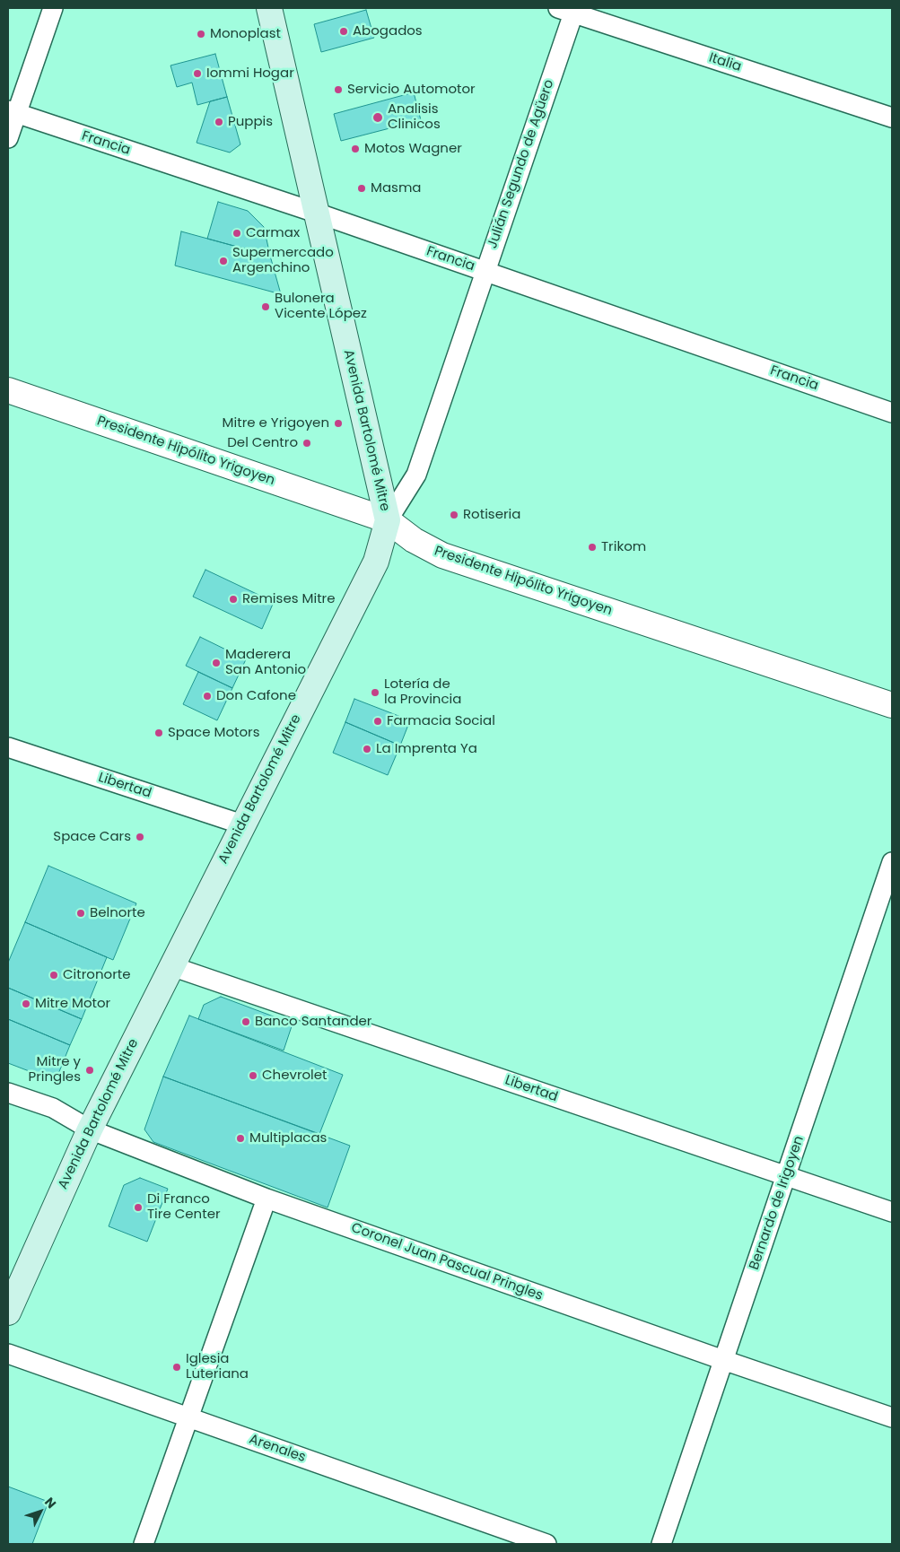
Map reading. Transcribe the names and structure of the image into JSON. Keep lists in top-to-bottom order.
{
  "streets": {
    "main road": ["Avenida Bartolomé Mitre"],
    "street": [
      "Italia",
      "Francia",
      "Julián Segundo de Agüero",
      "Presidente Hipólito Yrigoyen",
      "Libertad",
      "Bernardo de Irigoyen",
      "Coronel Juan Pascual Pringles",
      "Arenales"
    ]
  },
  "crossings": [
    ["Italia", "Julián Segundo de Agüero"],
    ["Francia", "Julián Segundo de Agüero"],
    ["Francia", "Avenida Bartolomé Mitre"],
    ["Julián Segundo de Agüero", "Avenida Bartolomé Mitre"],
    ["Julián Segundo de Agüero", "Presidente Hipólito Yrigoyen"],
    ["Avenida Bartolomé Mitre", "Presidente Hipólito Yrigoyen"],
    ["Avenida Bartolomé Mitre", "Libertad"],
    ["Avenida Bartolomé Mitre", "Coronel Juan Pascual Pringles"],
    ["Libertad", "Bernardo de Irigoyen"],
    ["Bernardo de Irigoyen", "Coronel Juan Pascual Pringles"]
  ],
  "places": [
    "Abogados",
    "Monoplast",
    "Iommi Hogar",
    "Servicio Automotor",
    "Analisis Clinicos",
    "Puppis",
    "Motos Wagner",
    "Masma",
    "Carmax",
    "Supermercado Argenchino",
    "Bulonera Vicente López",
    "Mitre e Yrigoyen",
    "Del Centro",
    "Rotiseria",
    "Trikom",
    "Remises Mitre",
    "Maderera San Antonio",
    "Lotería de la Provincia",
    "Don Cafone",
    "Farmacia Social",
    "Space Motors",
    "La Imprenta Ya",
    "Space Cars",
    "Belnorte",
    "Citronorte",
    "Mitre Motor",
    "Banco Santander",
    "Mitre y Pringles",
    "Chevrolet",
    "Multiplacas",
    "Di Franco Tire Center",
    "Iglesia Luteriana"
  ],
  "north": "top right"
}
